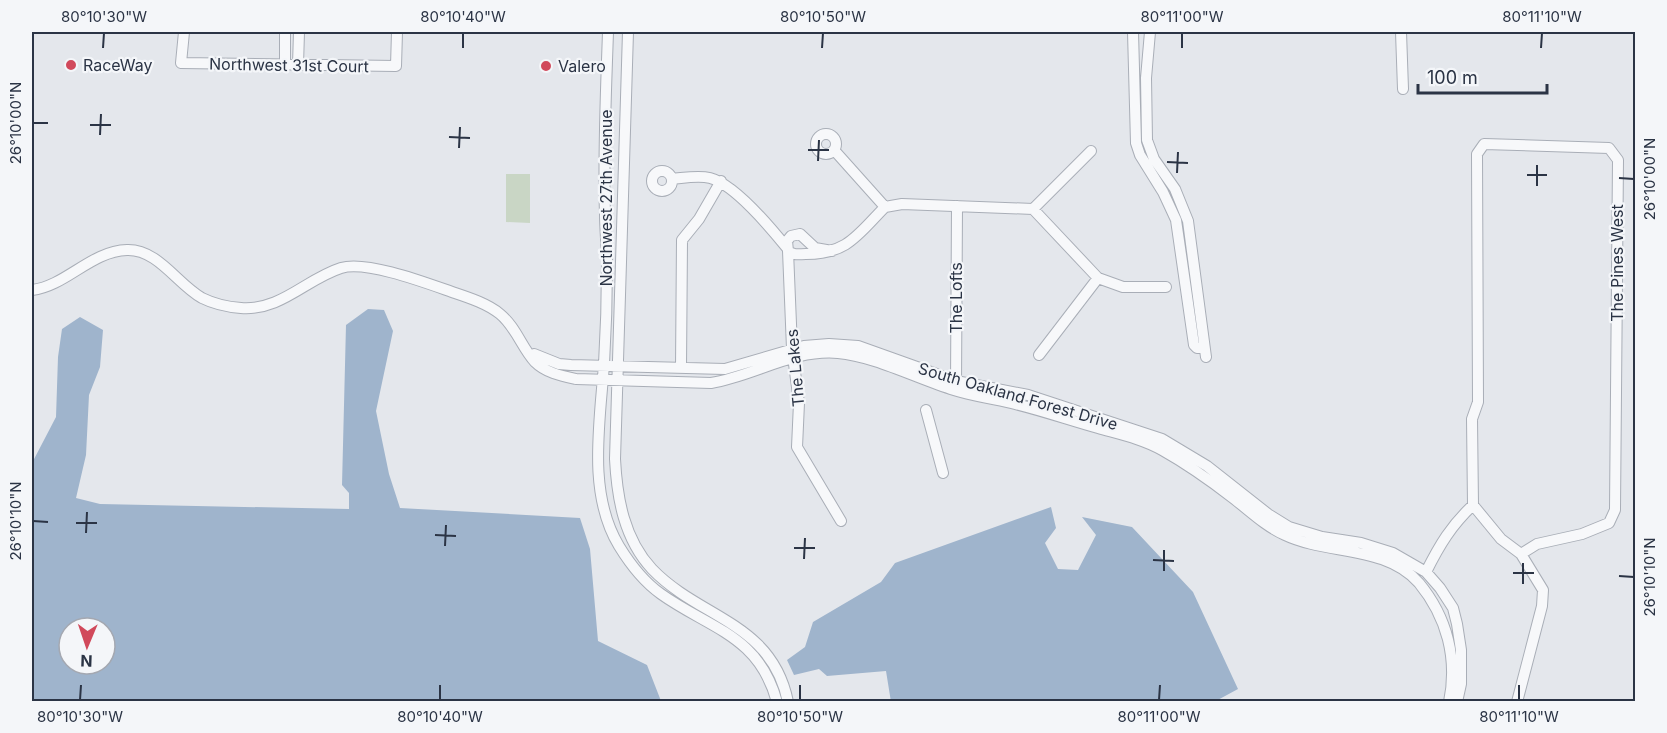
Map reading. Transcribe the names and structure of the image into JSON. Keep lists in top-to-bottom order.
{
  "streets": {
    "street": [
      "Northwest 31st Court",
      "Northwest 27th Avenue",
      "The Pines West",
      "The Lofts",
      "The Lakes",
      "South Oakland Forest Drive"
    ]
  },
  "crossings": [
    ["Northwest 27th Avenue", "South Oakland Forest Drive"],
    ["The Lofts", "South Oakland Forest Drive"],
    ["The Lakes", "South Oakland Forest Drive"]
  ],
  "places": ["RaceWay", "Valero"],
  "scale_bar": "100 m",
  "north": "bottom",
  "coordinates": [
    "80°10'30\"W",
    "80°10'40\"W",
    "80°10'50\"W",
    "80°11'00\"W",
    "80°11'10\"W",
    "26°10'00\"N",
    "26°10'10\"N"
  ]
}
